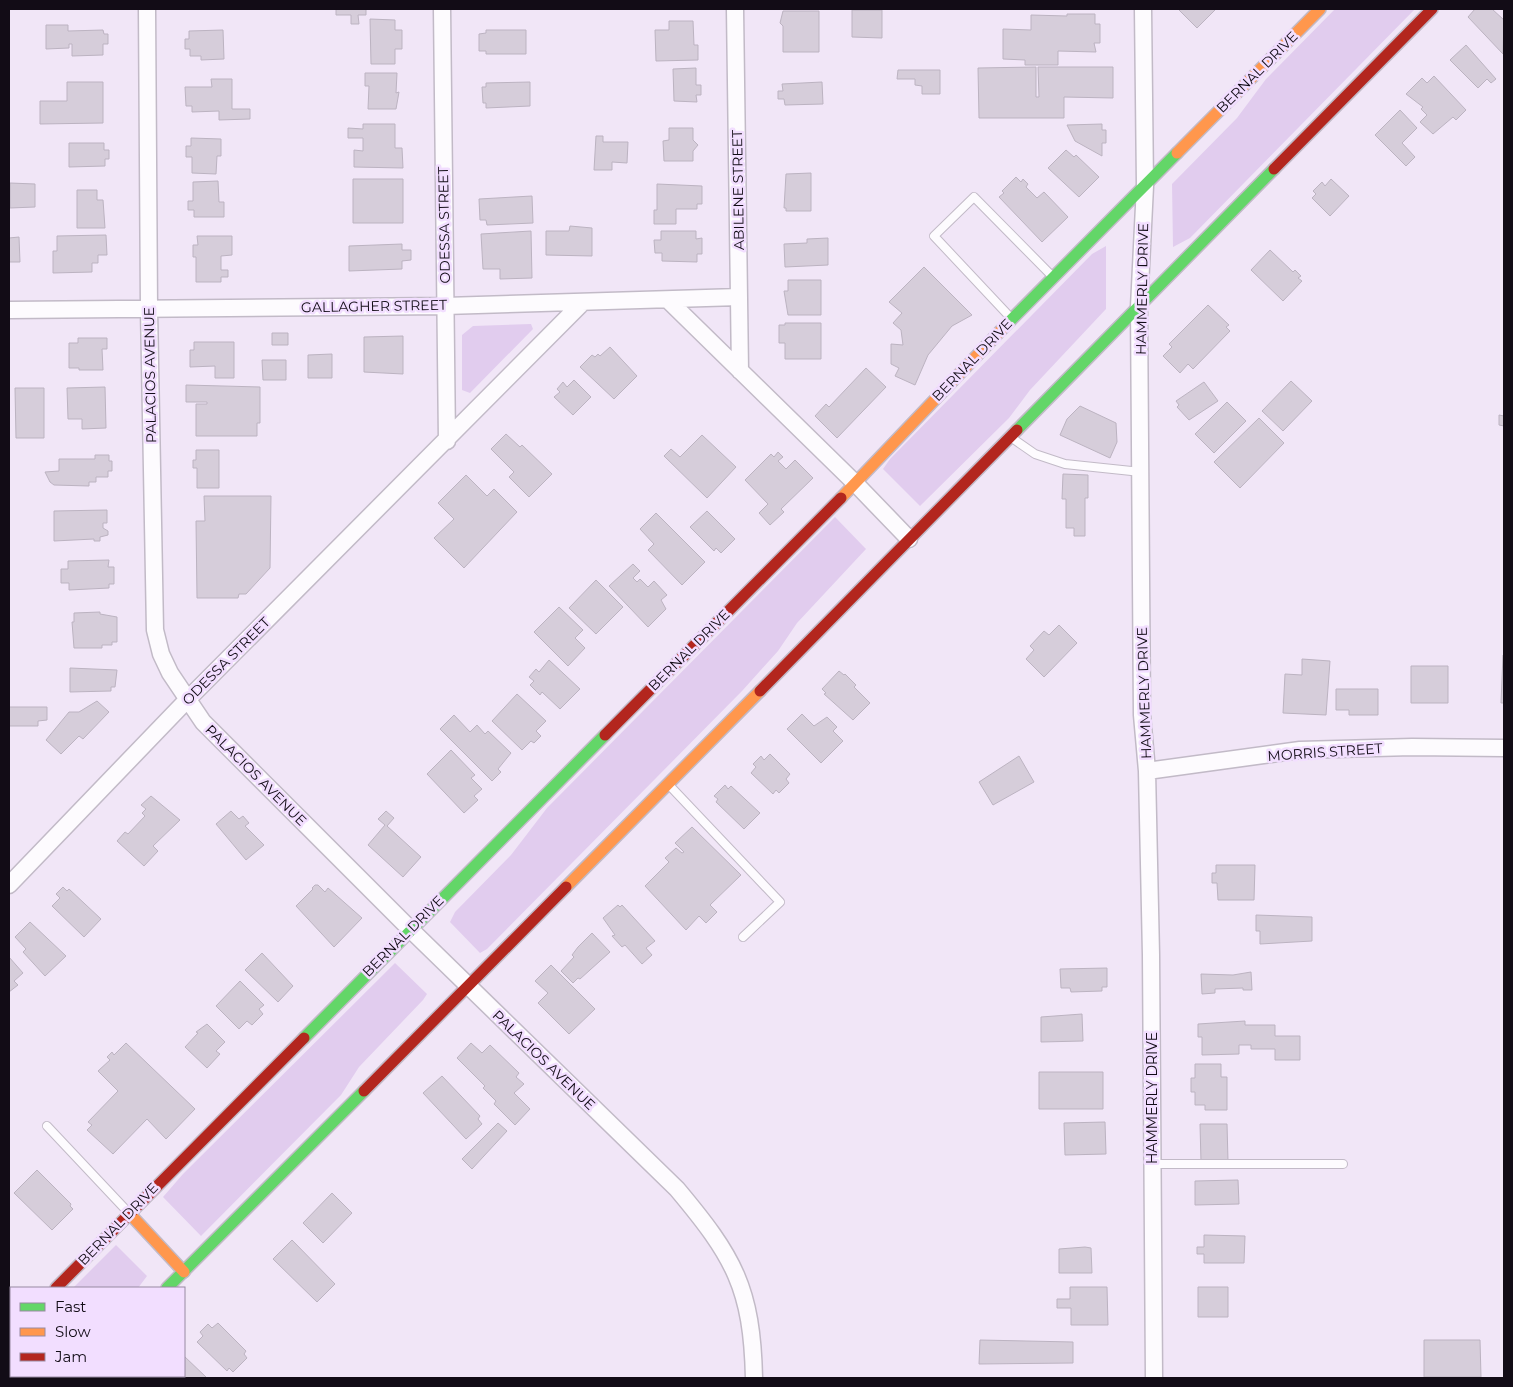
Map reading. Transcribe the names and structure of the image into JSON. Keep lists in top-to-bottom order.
{
  "streets": {
    "street": [
      "BERNAL DRIVE",
      "ABILENE STREET",
      "ODESSA STREET",
      "HAMMERLY DRIVE",
      "GALLAGHER STREET",
      "PALACIOS AVENUE",
      "MORRIS STREET"
    ]
  },
  "crossings": [
    ["BERNAL DRIVE", "HAMMERLY DRIVE"],
    ["BERNAL DRIVE", "PALACIOS AVENUE"],
    ["ABILENE STREET", "GALLAGHER STREET"],
    ["ODESSA STREET", "GALLAGHER STREET"],
    ["ODESSA STREET", "PALACIOS AVENUE"],
    ["HAMMERLY DRIVE", "MORRIS STREET"],
    ["GALLAGHER STREET", "PALACIOS AVENUE"]
  ],
  "legend": ["Fast", "Slow", "Jam"]
}
